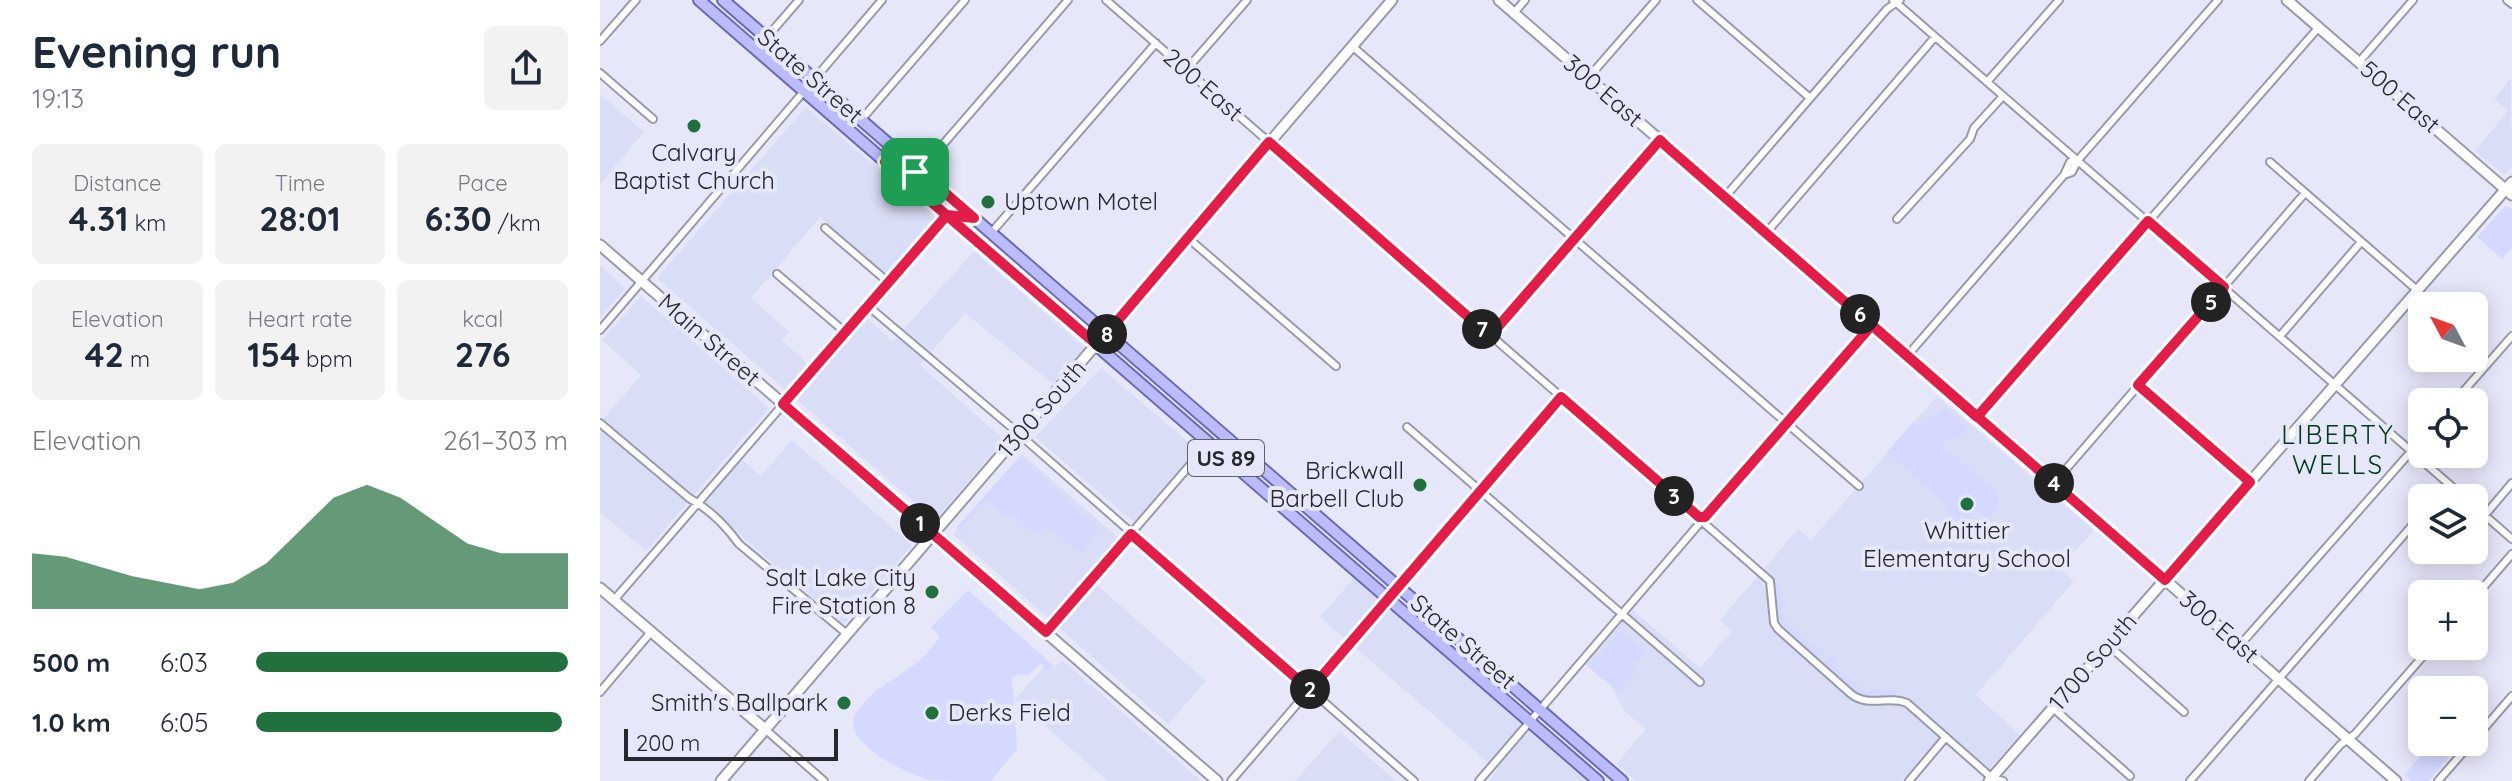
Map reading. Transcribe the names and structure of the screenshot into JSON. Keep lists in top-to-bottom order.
{
  "streets": {
    "main road": ["State Street", "US 89"],
    "street": [
      "200 East",
      "300 East",
      "500 East",
      "Main Street",
      "1300 South",
      "1700 South"
    ]
  },
  "crossings": [
    ["State Street", "1300 South"],
    ["200 East", "1300 South"],
    ["200 East", "1700 South"],
    ["300 East", "1700 South"],
    ["500 East", "1700 South"],
    ["Main Street", "1300 South"]
  ],
  "districts": ["LIBERTY WELLS"],
  "places": [
    "Calvary Baptist Church",
    "Uptown Motel",
    "Brickwall Barbell Club",
    "Whittier Elementary School",
    "Salt Lake City Fire Station 8",
    "Smith's Ballpark",
    "Derks Field"
  ],
  "scale_bar": "200 m",
  "north": "top left",
  "page": {
    "heading": ["Evening run", "19:13"],
    "stats": [
      ["Distance", "4.31 km"],
      ["Time", "28:01"],
      ["Pace", "6:30 /km"],
      ["Elevation", "42 m"],
      ["Heart rate", "154 bpm"],
      ["kcal", "276"]
    ],
    "pins": [
      "5",
      "6",
      "7",
      "8",
      "4",
      "3",
      "1",
      "2"
    ],
    "map_buttons": ["+", "−"],
    "chart": ["Elevation", "261–303 m"],
    "list": [
      {
        "name": "500 m",
        "note": "6:03"
      },
      {
        "name": "1.0 km",
        "note": "6:05"
      }
    ],
    "scale": "200 m"
  }
}
